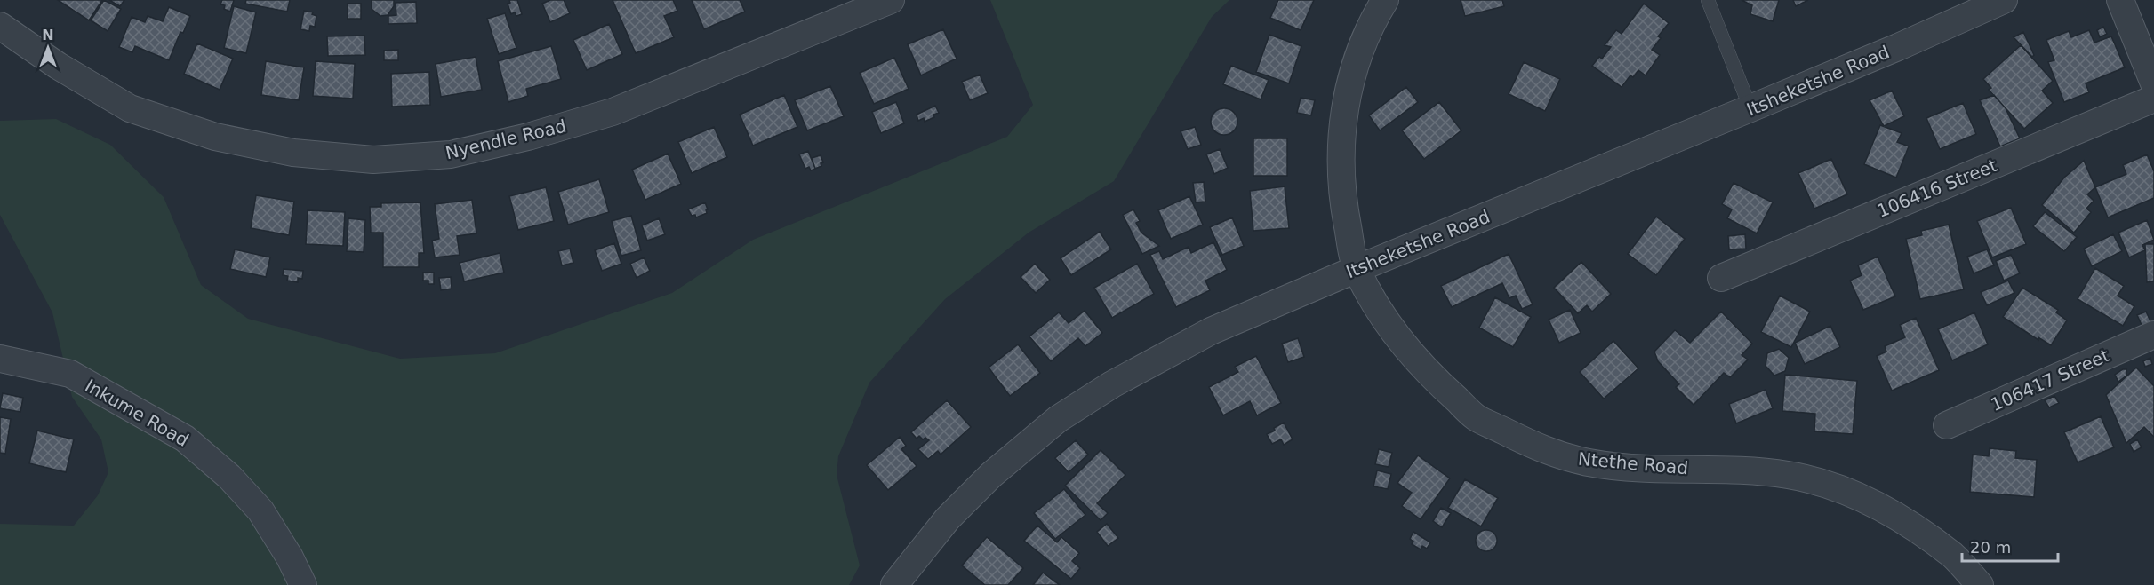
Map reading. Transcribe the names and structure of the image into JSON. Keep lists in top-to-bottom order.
{
  "streets": {
    "street": [
      "Itsheketshe Road",
      "Nyendle Road",
      "106416 Street",
      "106417 Street",
      "Inkume Road",
      "Ntethe Road"
    ]
  },
  "crossings": [
    ["Itsheketshe Road", "Ntethe Road"]
  ],
  "scale_bar": "20 m",
  "north": "top"
}
